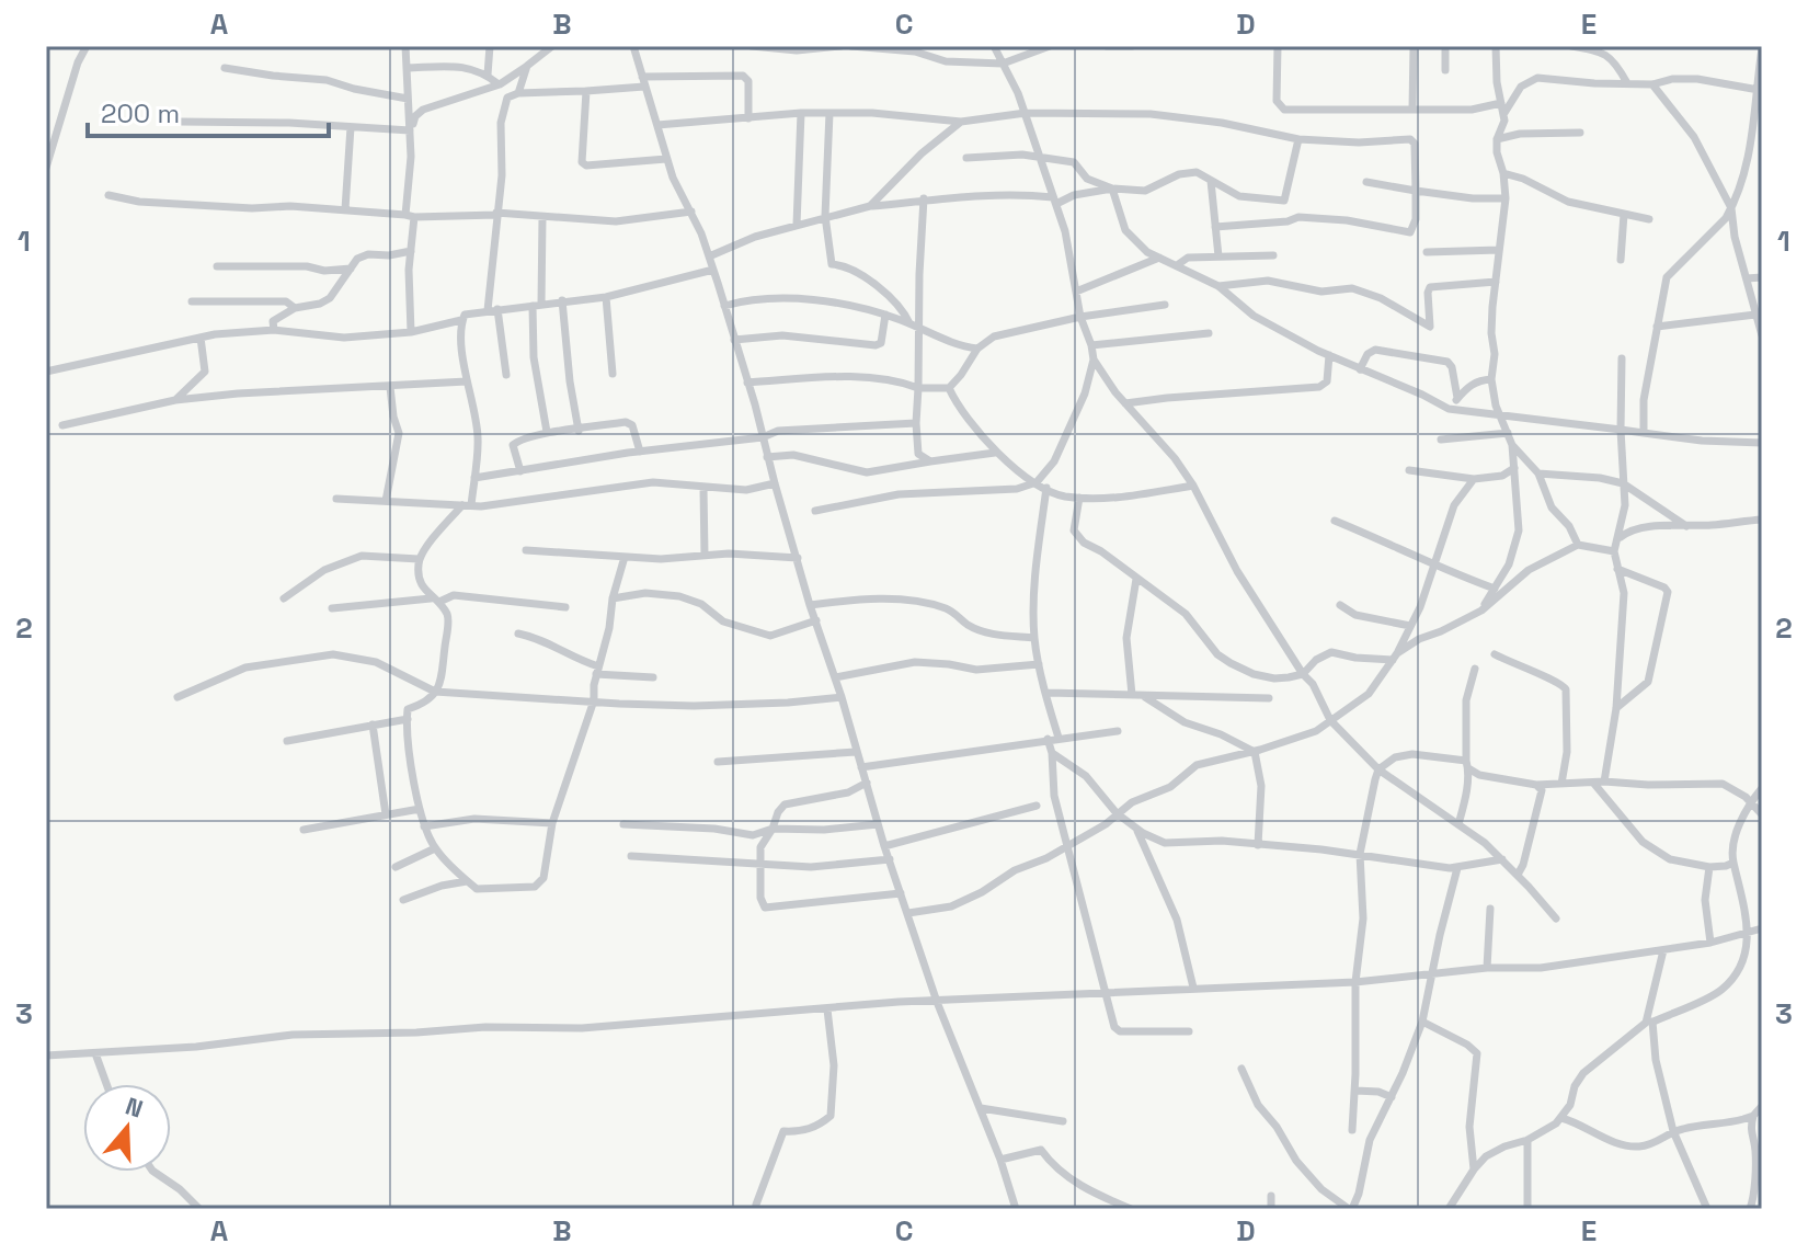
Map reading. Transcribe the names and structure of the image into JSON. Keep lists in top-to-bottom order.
{
  "scale_bar": "200 m",
  "north": "top",
  "grid": {
    "columns": [
      "A",
      "B",
      "C",
      "D",
      "E"
    ],
    "rows": ["1", "2", "3"]
  }
}
